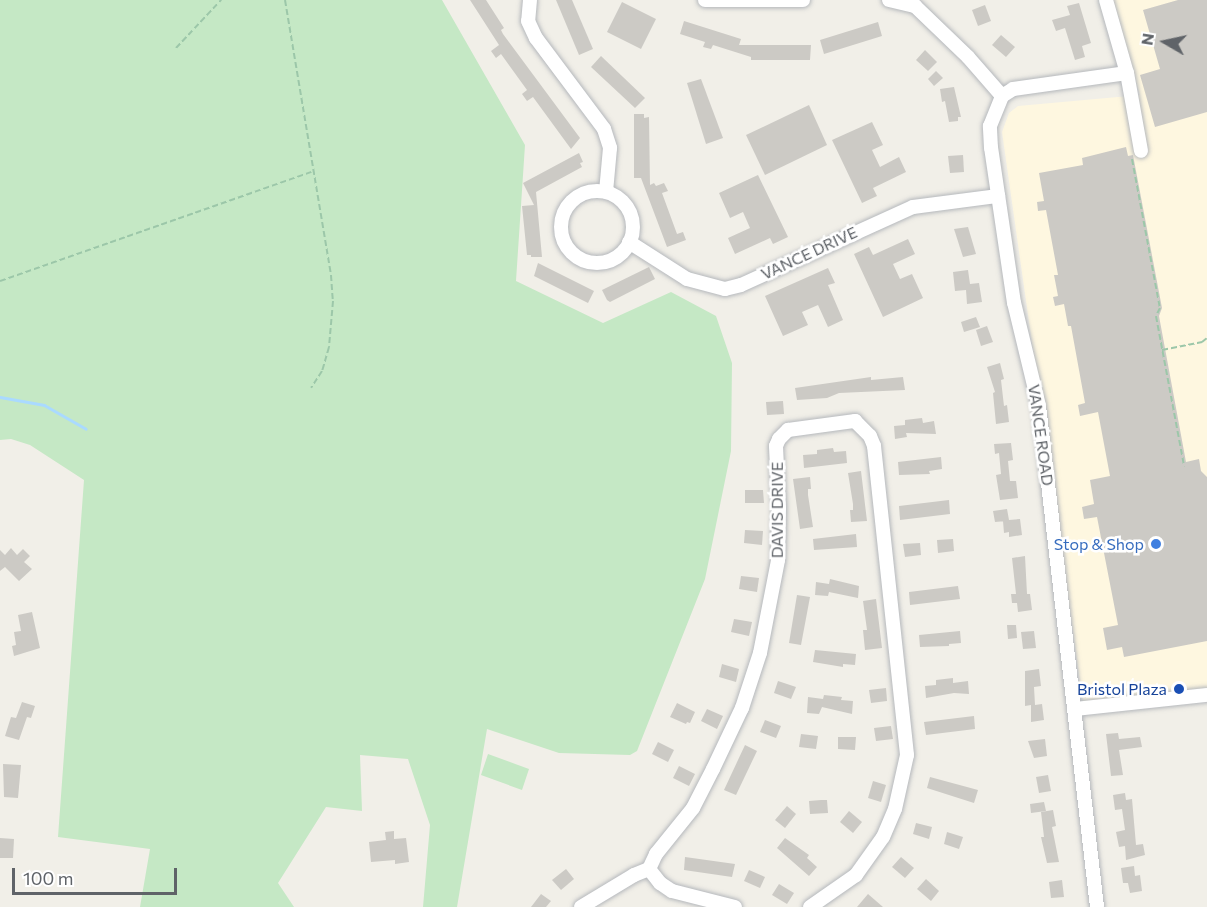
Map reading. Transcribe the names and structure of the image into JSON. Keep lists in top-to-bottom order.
{
  "streets": {
    "street": ["VANCE DRIVE", "VANCE ROAD", "DAVIS DRIVE"]
  },
  "crossings": [
    ["VANCE DRIVE", "VANCE ROAD"]
  ],
  "places": ["Stop & Shop", "Bristol Plaza"],
  "scale_bar": "100 m",
  "north": "left"
}
